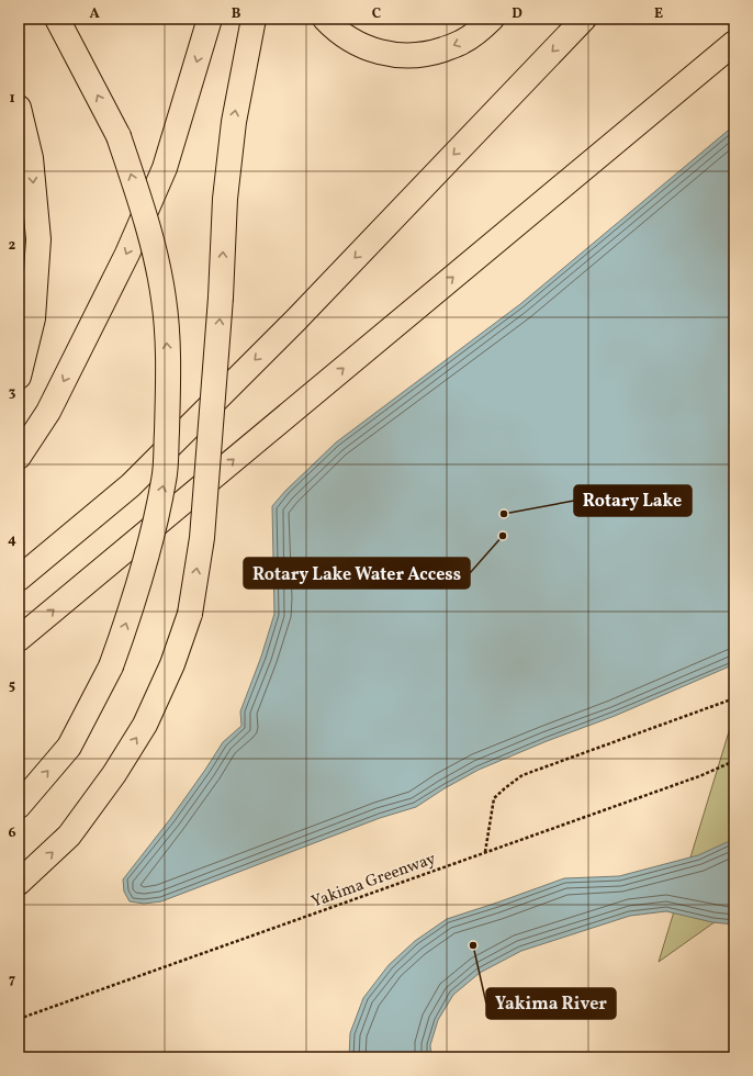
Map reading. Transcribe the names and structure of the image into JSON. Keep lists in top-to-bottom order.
{
  "streets": {
    "path": ["Yakima Greenway"]
  },
  "places": ["Rotary Lake", "Rotary Lake Water Access", "Yakima River"],
  "grid": {
    "columns": [
      "A",
      "B",
      "C",
      "D",
      "E"
    ],
    "rows": [
      "1",
      "2",
      "3",
      "4",
      "5",
      "6",
      "7"
    ]
  }
}
